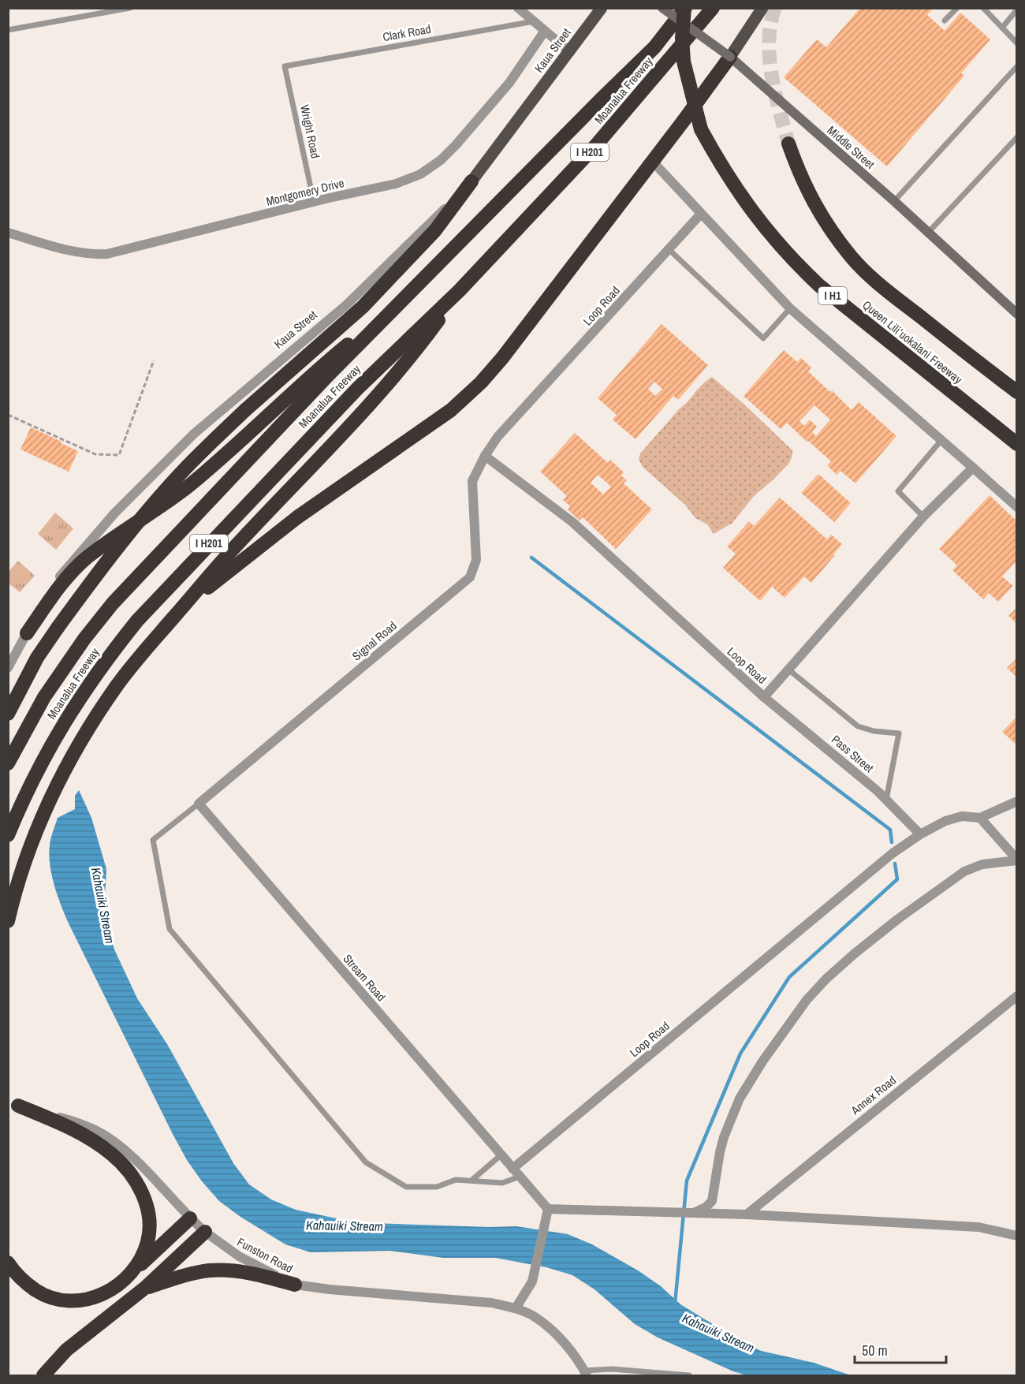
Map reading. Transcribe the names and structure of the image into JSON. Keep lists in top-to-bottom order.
{
  "streets": {
    "highway": [
      "Moanalua Freeway",
      "I H201",
      "I H1",
      "Queen Liliʻuokalani Freeway"
    ],
    "main road": ["Kaua Street", "Middle Street"],
    "street": [
      "Montgomery Drive",
      "Loop Road",
      "Signal Road",
      "Pass Street",
      "Stream Road",
      "Annex Road",
      "Funston Road"
    ],
    "lane": ["Clark Road", "Wright Road"]
  },
  "crossings": [
    ["Clark Road", "Wright Road"],
    ["Moanalua Freeway", "Queen Liliʻuokalani Freeway"],
    ["Wright Road", "Montgomery Drive"],
    ["Loop Road", "Signal Road"],
    ["Loop Road", "Pass Street"],
    ["Loop Road", "Stream Road"],
    ["Signal Road", "Stream Road"]
  ],
  "water": ["Kahauiki Stream"],
  "scale_bar": "50 m"
}
